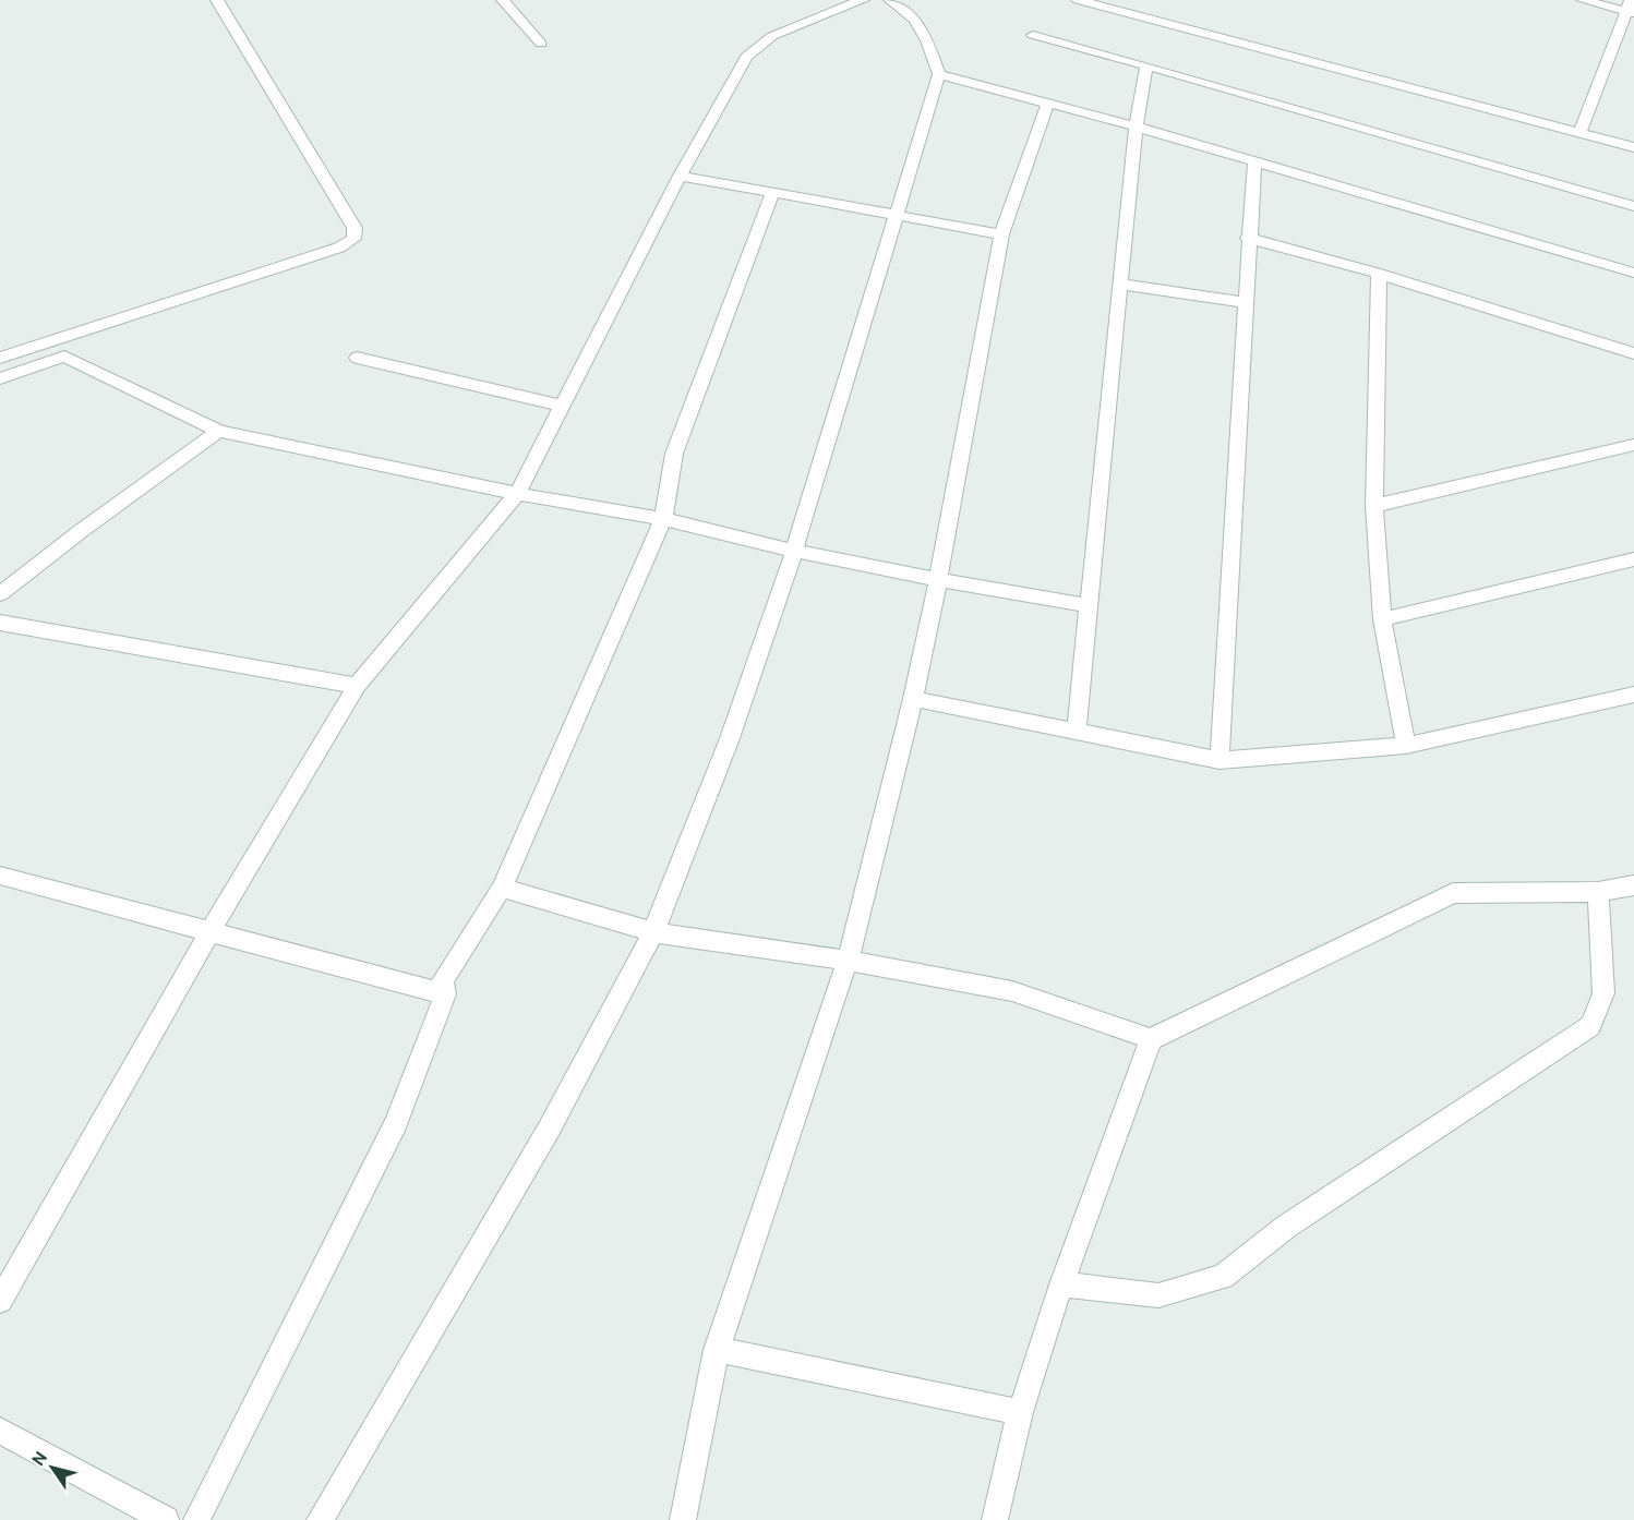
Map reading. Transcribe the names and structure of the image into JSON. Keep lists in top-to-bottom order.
{
  "north": "top left"
}
